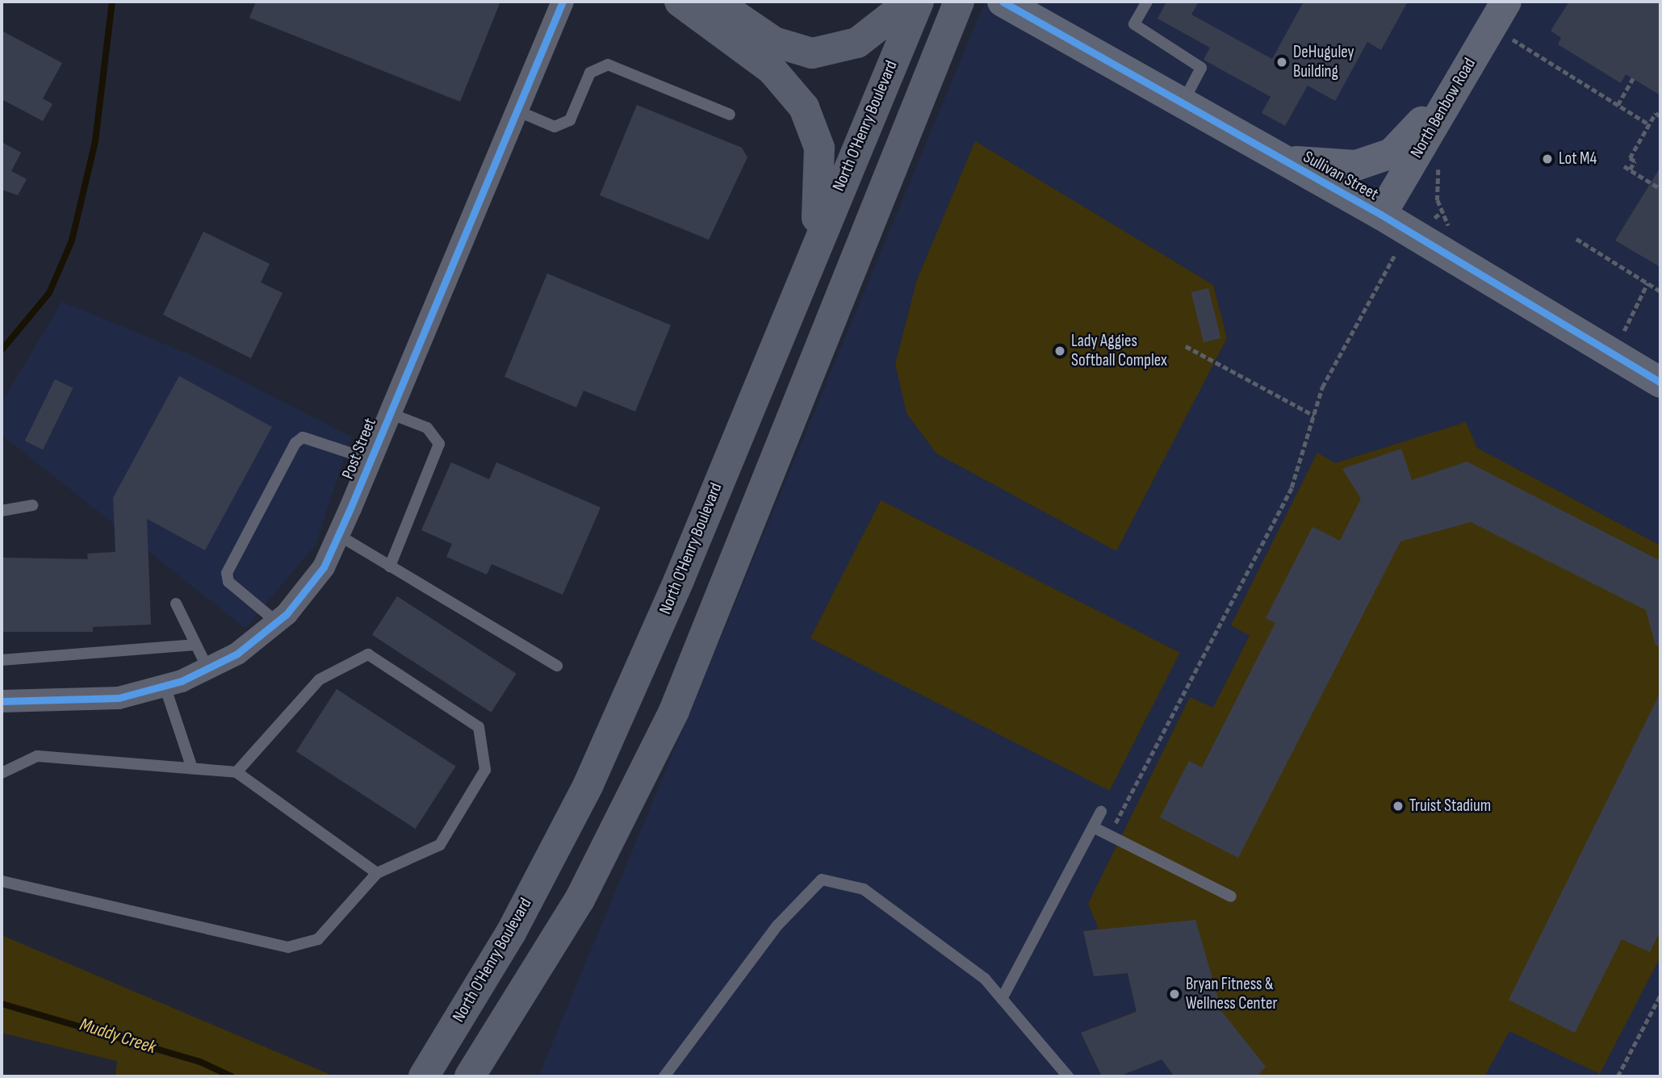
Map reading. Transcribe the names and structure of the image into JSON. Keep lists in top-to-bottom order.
{
  "streets": {
    "highway": ["North O'Henry Boulevard"],
    "street": ["North Benbow Road", "Sullivan Street", "Post Street"]
  },
  "crossings": [
    ["North Benbow Road", "Sullivan Street"]
  ],
  "water": ["Muddy Creek"],
  "places": [
    "DeHuguley Building",
    "Lot M4",
    "Lady Aggies Softball Complex",
    "Truist Stadium",
    "Bryan Fitness & Wellness Center"
  ]
}
